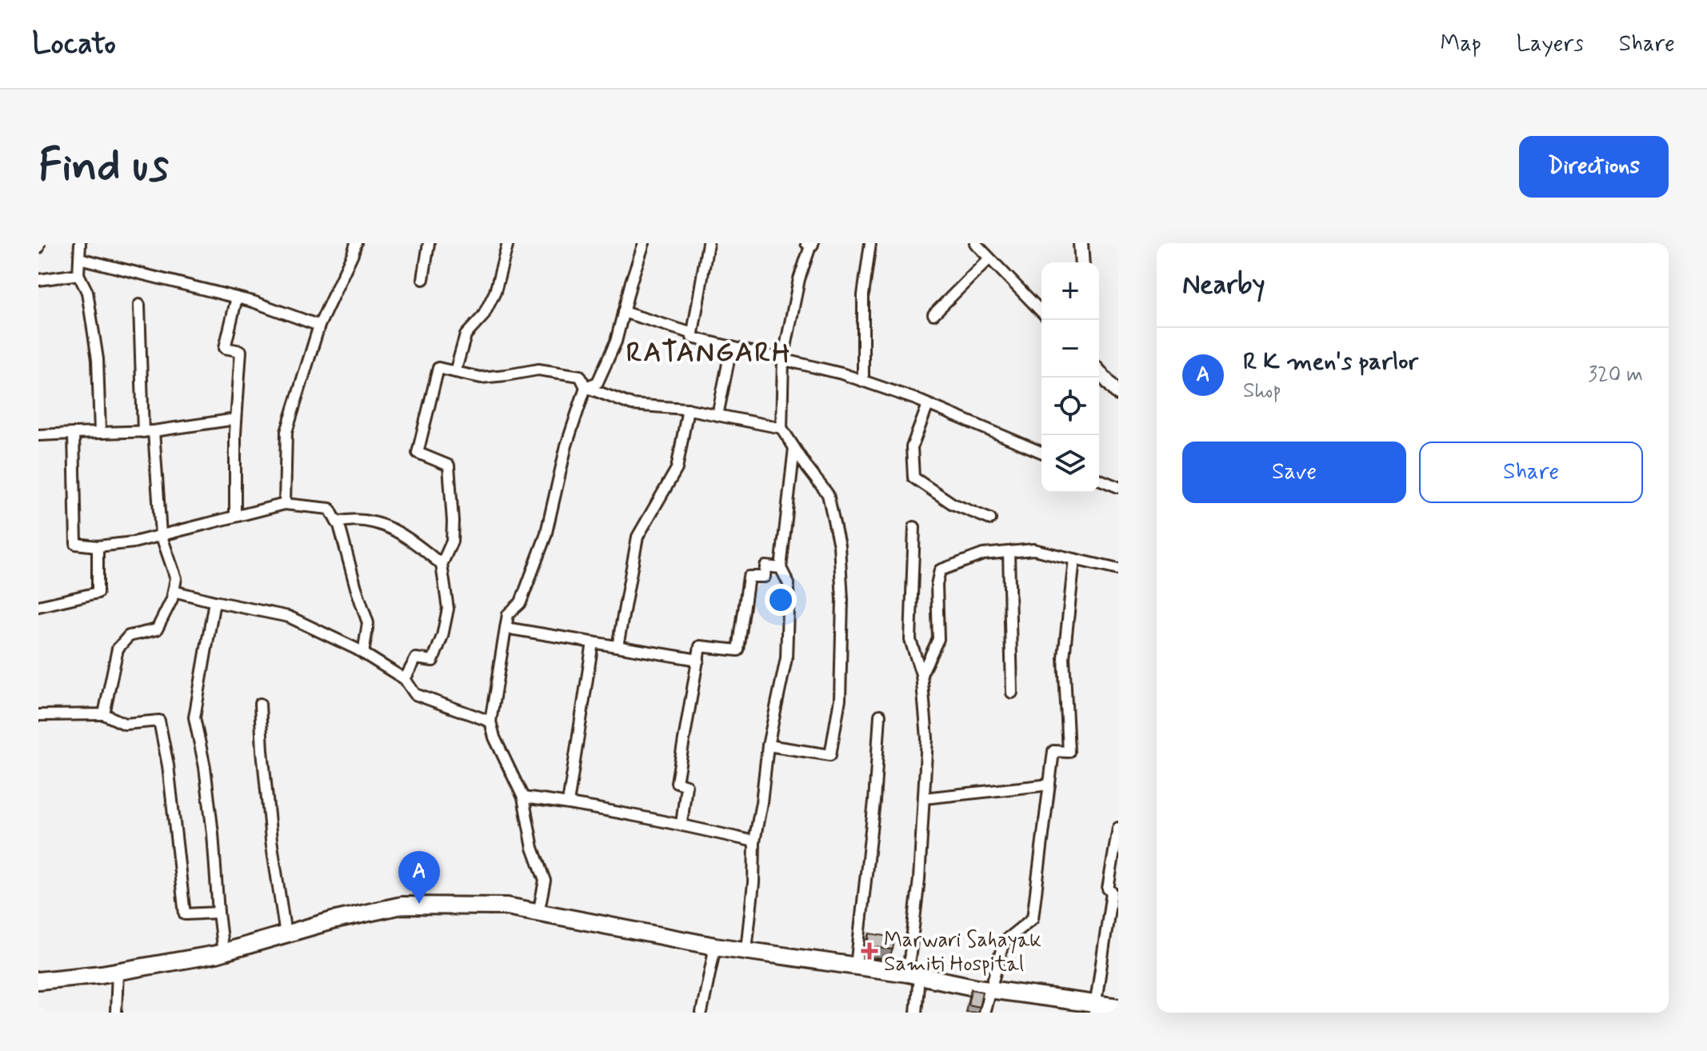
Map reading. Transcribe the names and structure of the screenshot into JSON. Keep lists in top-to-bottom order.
{
  "districts": ["RATANGARH"],
  "places": {
    "health": ["Marwari Sahayak Samiti Hospital"]
  },
  "page": {
    "header": "Locato",
    "nav": ["Map", "Layers", "Share"],
    "buttons": [
      "Directions",
      ["Save", "Share"]
    ],
    "title": "Find us",
    "heading": "Nearby",
    "map_buttons": ["+", "−"],
    "list": [
      {
        "mark": "A",
        "name": "R K men's parlor",
        "note": "Shop",
        "value": "320 m"
      }
    ],
    "pins": "A"
  }
}
